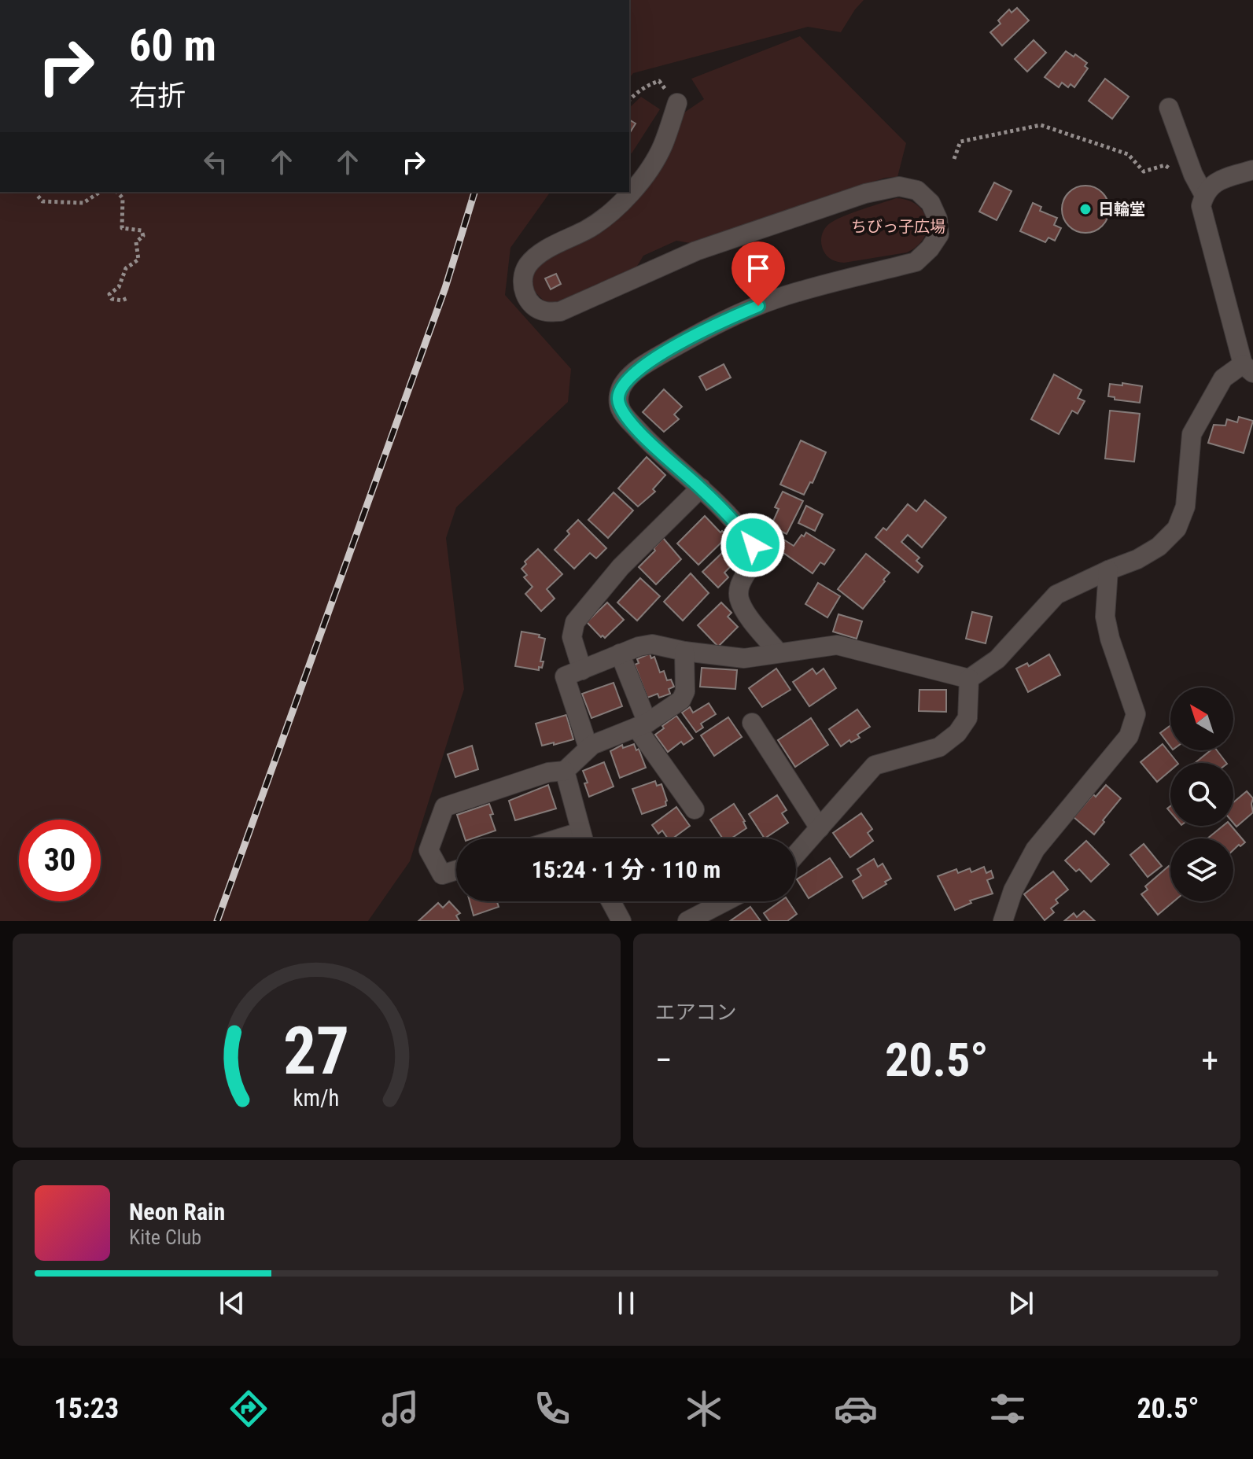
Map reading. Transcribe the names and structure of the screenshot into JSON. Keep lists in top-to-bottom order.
{
  "parks": ["ちびっ子広場"],
  "places": ["日輪堂"],
  "north": "top left",
  "page": {
    "turn": ["60 m", "右折"],
    "limit": "30",
    "trip": "15:24 · 1 分 · 110 m",
    "tile": "エアコン",
    "heat": ["−", "20.5°", "+"],
    "song": ["Neon Rain", "Kite Club"],
    "tabs": ["15:23", "20.5°"],
    "gauge": ["27", "km/h"]
  }
}
